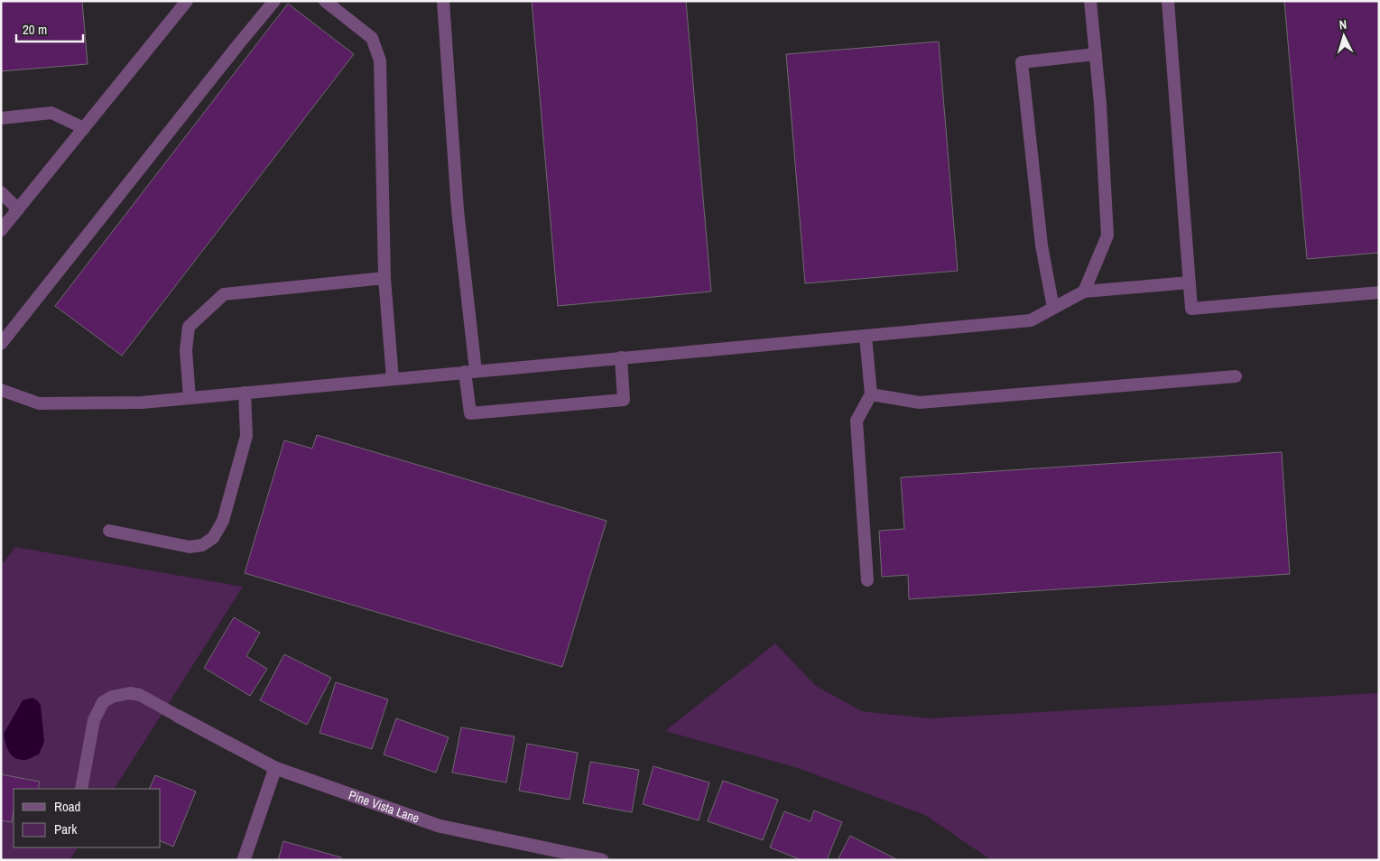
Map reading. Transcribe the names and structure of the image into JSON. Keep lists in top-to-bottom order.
{
  "streets": {
    "street": ["Pine Vista Lane"]
  },
  "legend": ["Road", "Park"],
  "scale_bar": "20 m",
  "north": "top"
}
